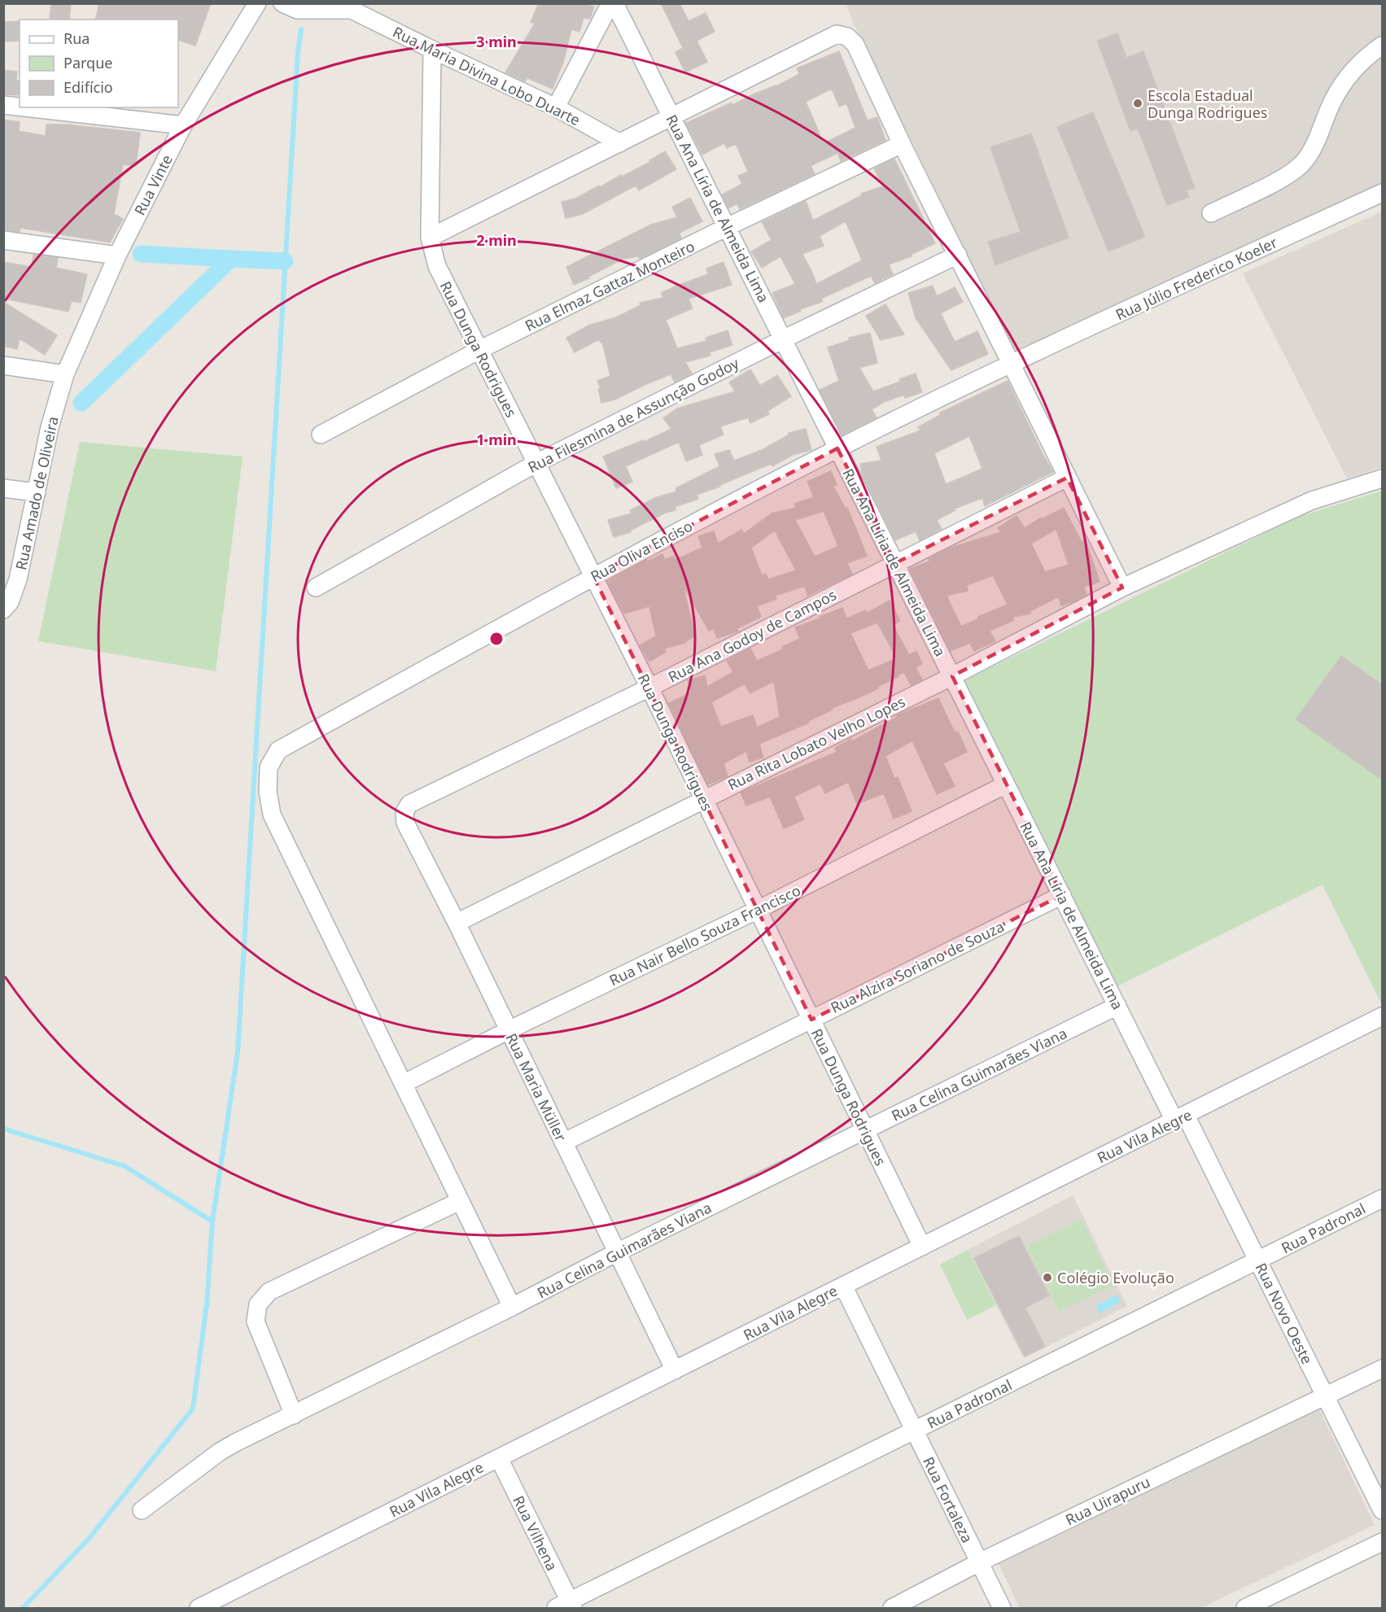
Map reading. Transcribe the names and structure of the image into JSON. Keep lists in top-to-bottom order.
{
  "streets": {
    "street": [
      "Rua Maria Divina Lobo Duarte",
      "Rua Vinte",
      "Rua Ana Líria de Almeida Lima",
      "Rua Júlio Frederico Koeler",
      "Rua Elmaz Gattaz Monteiro",
      "Rua Dunga Rodrigues",
      "Rua Filesmina de Assunção Godoy",
      "Rua Amado de Oliveira",
      "Rua Oliva Enciso",
      "Rua Ana Godoy de Campos",
      "Rua Rita Lobato Velho Lopes",
      "Rua Nair Bello Souza Francisco",
      "Rua Alzira Soriano de Souza",
      "Rua Celina Guimarães Viana",
      "Rua Maria Müller",
      "Rua Vila Alegre",
      "Rua Padronal",
      "Rua Novo Oeste",
      "Rua Fortaleza",
      "Rua Uirapuru",
      "Rua Vilhena"
    ]
  },
  "crossings": [
    ["Rua Maria Divina Lobo Duarte", "Rua Dunga Rodrigues"],
    ["Rua Vinte", "Rua Amado de Oliveira"],
    ["Rua Ana Líria de Almeida Lima", "Rua Elmaz Gattaz Monteiro"],
    ["Rua Ana Líria de Almeida Lima", "Rua Filesmina de Assunção Godoy"],
    ["Rua Ana Líria de Almeida Lima", "Rua Oliva Enciso"],
    ["Rua Ana Líria de Almeida Lima", "Rua Ana Godoy de Campos"],
    ["Rua Ana Líria de Almeida Lima", "Rua Rita Lobato Velho Lopes"],
    ["Rua Ana Líria de Almeida Lima", "Rua Nair Bello Souza Francisco"],
    ["Rua Ana Líria de Almeida Lima", "Rua Alzira Soriano de Souza"],
    ["Rua Ana Líria de Almeida Lima", "Rua Celina Guimarães Viana"],
    ["Rua Ana Líria de Almeida Lima", "Rua Vila Alegre"],
    ["Rua Ana Líria de Almeida Lima", "Rua Novo Oeste"],
    ["Rua Júlio Frederico Koeler", "Rua Oliva Enciso"],
    ["Rua Elmaz Gattaz Monteiro", "Rua Dunga Rodrigues"],
    ["Rua Dunga Rodrigues", "Rua Filesmina de Assunção Godoy"],
    ["Rua Dunga Rodrigues", "Rua Oliva Enciso"],
    ["Rua Dunga Rodrigues", "Rua Ana Godoy de Campos"],
    ["Rua Dunga Rodrigues", "Rua Rita Lobato Velho Lopes"],
    ["Rua Dunga Rodrigues", "Rua Nair Bello Souza Francisco"],
    ["Rua Dunga Rodrigues", "Rua Alzira Soriano de Souza"],
    ["Rua Dunga Rodrigues", "Rua Celina Guimarães Viana"],
    ["Rua Dunga Rodrigues", "Rua Vila Alegre"],
    ["Rua Oliva Enciso", "Rua Nair Bello Souza Francisco"],
    ["Rua Ana Godoy de Campos", "Rua Maria Müller"],
    ["Rua Rita Lobato Velho Lopes", "Rua Maria Müller"],
    ["Rua Nair Bello Souza Francisco", "Rua Maria Müller"],
    ["Rua Alzira Soriano de Souza", "Rua Maria Müller"],
    ["Rua Celina Guimarães Viana", "Rua Maria Müller"],
    ["Rua Maria Müller", "Rua Vila Alegre"],
    ["Rua Vila Alegre", "Rua Novo Oeste"],
    ["Rua Vila Alegre", "Rua Fortaleza"],
    ["Rua Vila Alegre", "Rua Vilhena"],
    ["Rua Padronal", "Rua Novo Oeste"],
    ["Rua Padronal", "Rua Fortaleza"],
    ["Rua Padronal", "Rua Vilhena"],
    ["Rua Novo Oeste", "Rua Uirapuru"],
    ["Rua Fortaleza", "Rua Uirapuru"]
  ],
  "places": ["Escola Estadual Dunga Rodrigues", "Colégio Evolução"],
  "legend": ["Rua", "Parque", "Edifício"],
  "rings": ["3 min", "2 min", "1 min"]
}
